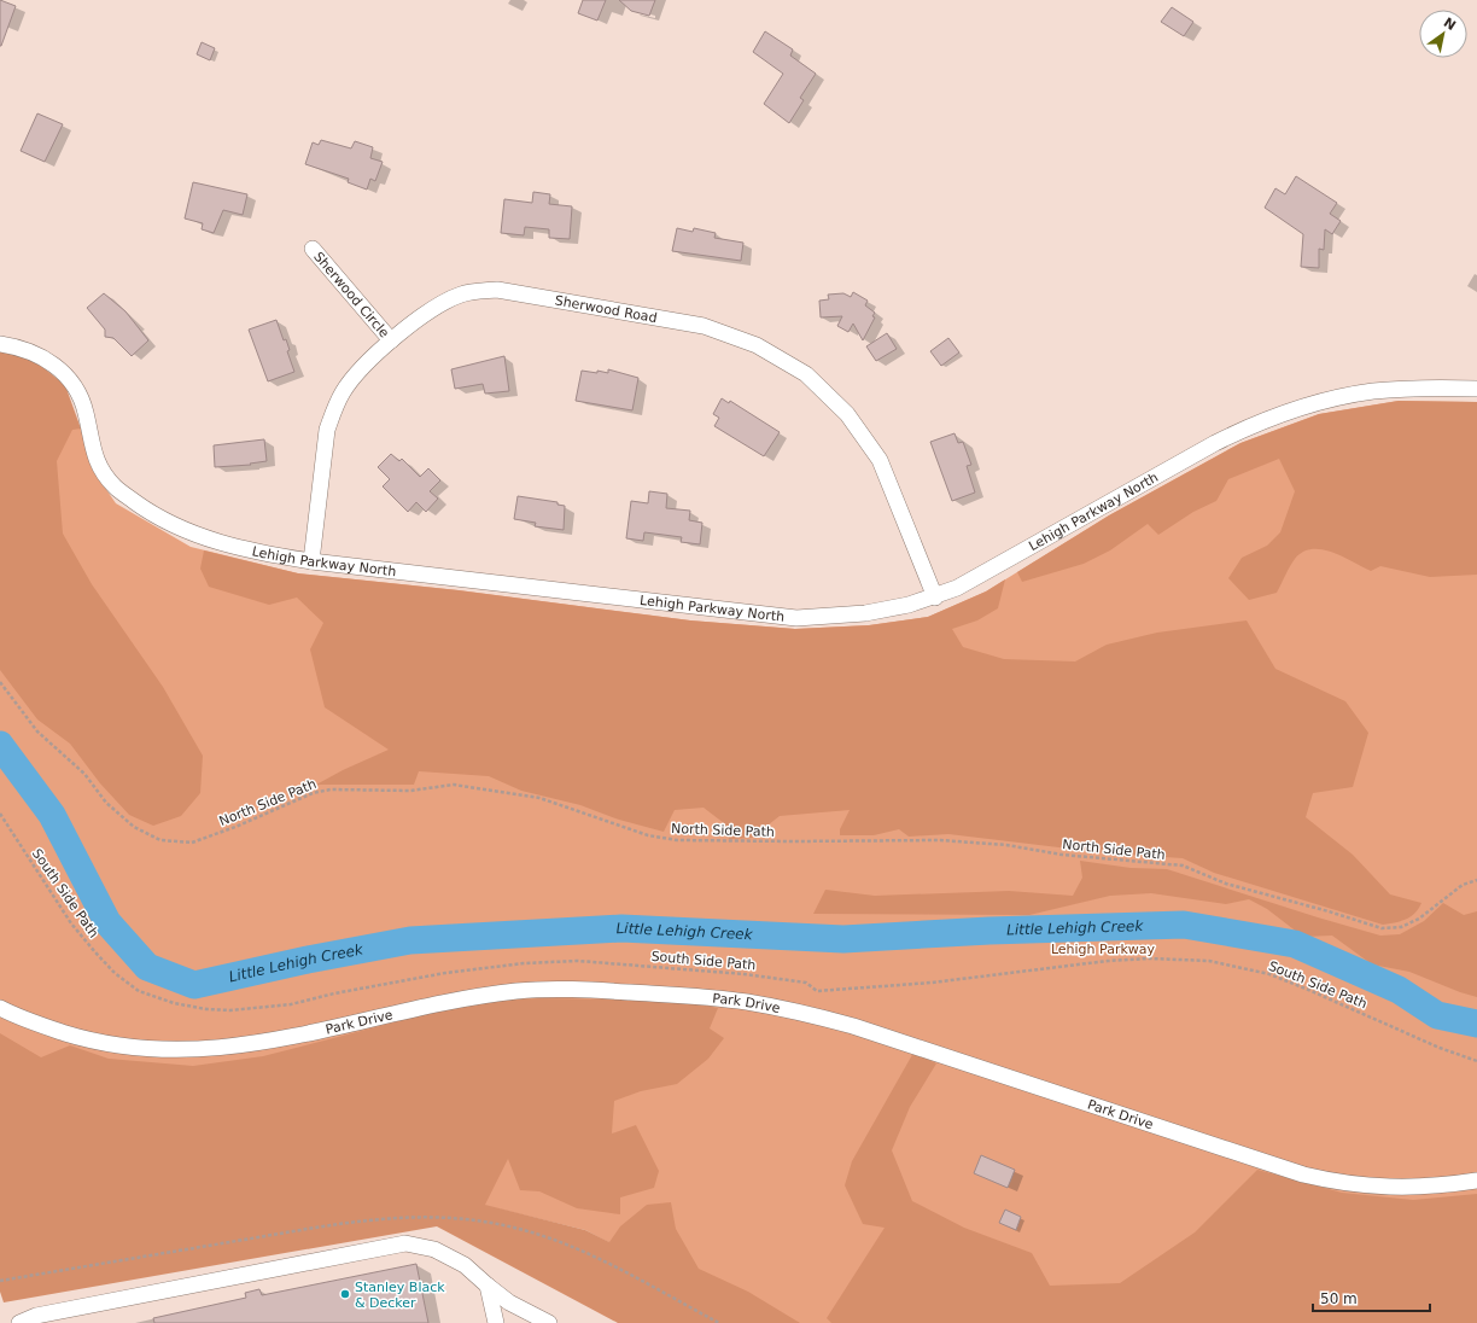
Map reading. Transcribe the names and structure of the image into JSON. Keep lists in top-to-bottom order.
{
  "streets": {
    "street": [
      "Sherwood Circle",
      "Sherwood Road",
      "Lehigh Parkway North",
      "Park Drive"
    ],
    "path": ["North Side Path", "South Side Path"]
  },
  "crossings": [
    ["Sherwood Circle", "Sherwood Road"],
    ["Sherwood Road", "Lehigh Parkway North"]
  ],
  "water": ["Little Lehigh Creek"],
  "parks": ["Lehigh Parkway"],
  "places": ["Stanley Black & Decker"],
  "scale_bar": "50 m",
  "north": "top right"
}
